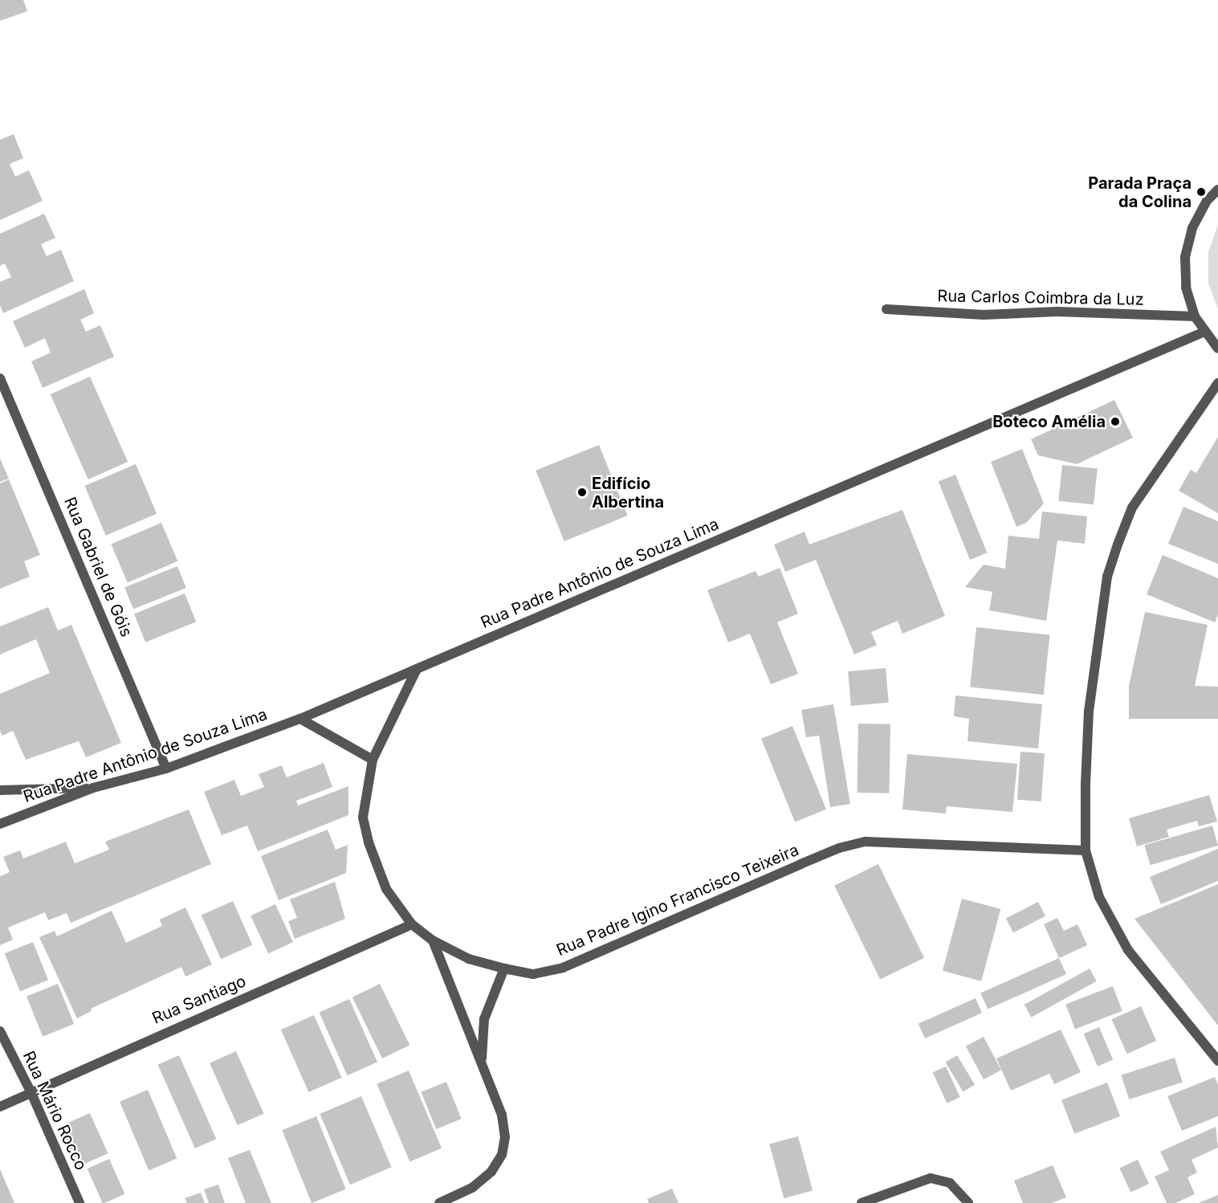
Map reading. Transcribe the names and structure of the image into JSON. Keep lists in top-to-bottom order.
{
  "streets": {
    "street": [
      "Rua Carlos Coimbra da Luz",
      "Rua Gabriel de Góis",
      "Rua Padre Antônio de Souza Lima",
      "Rua Padre Igino Francisco Teixeira",
      "Rua Santiago",
      "Rua Mário Rocco"
    ]
  },
  "crossings": [
    ["Rua Gabriel de Góis", "Rua Padre Antônio de Souza Lima"],
    ["Rua Padre Antônio de Souza Lima", "Rua Padre Igino Francisco Teixeira"],
    ["Rua Padre Igino Francisco Teixeira", "Rua Santiago"],
    ["Rua Santiago", "Rua Mário Rocco"]
  ],
  "places": ["Parada Praça da Colina", "Boteco Amélia", "Edifício Albertina"]
}
